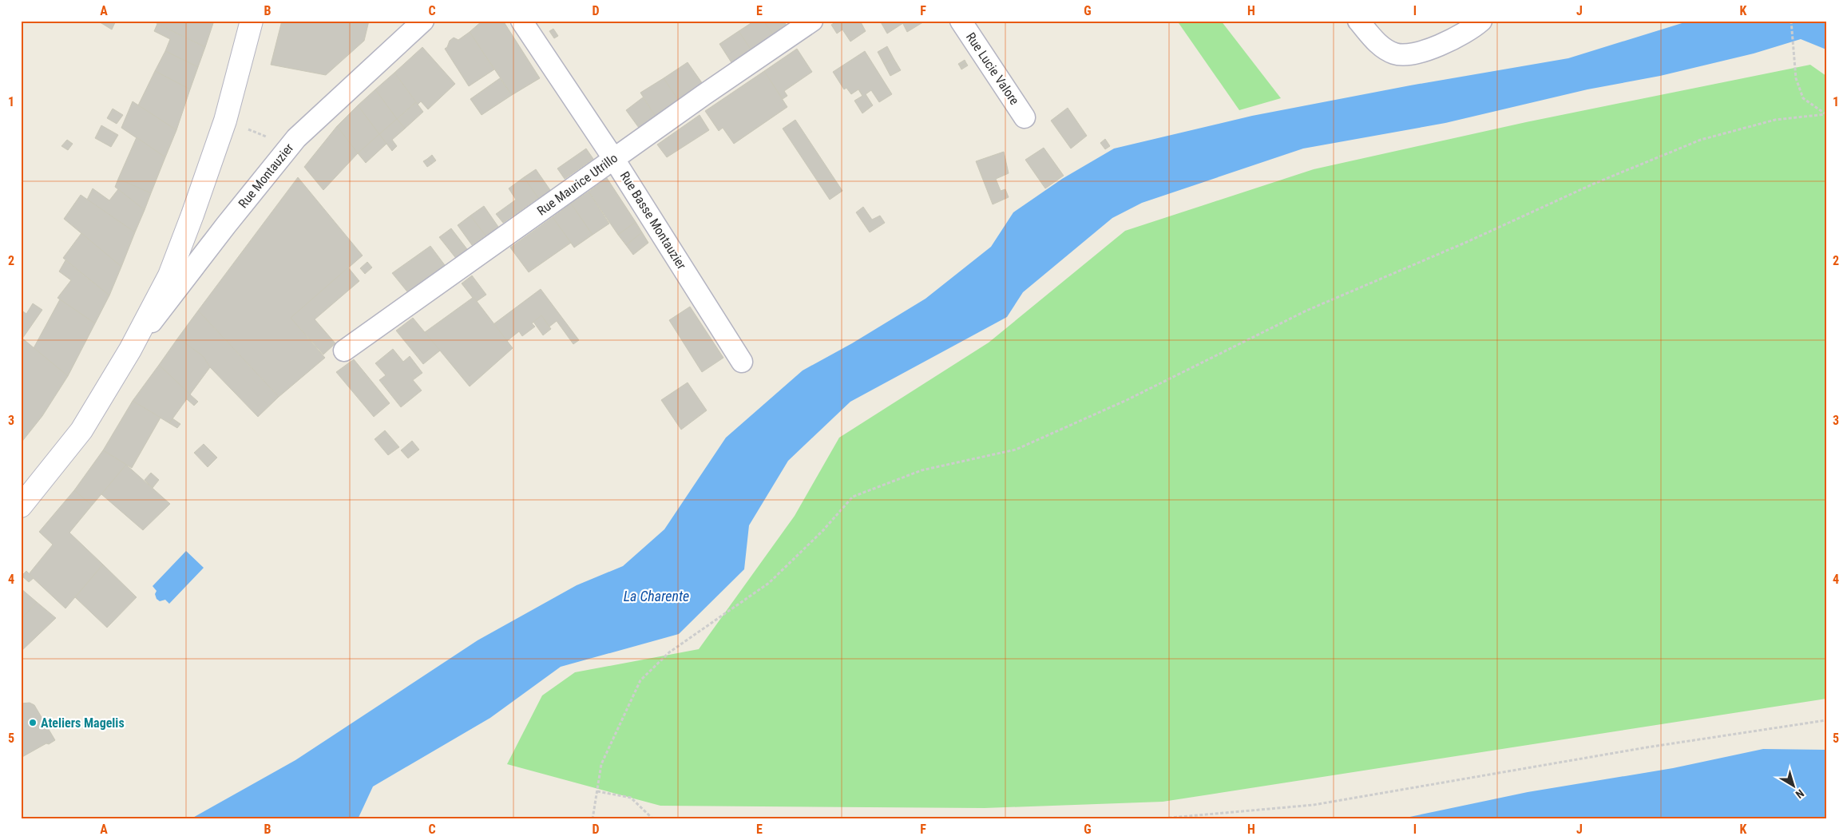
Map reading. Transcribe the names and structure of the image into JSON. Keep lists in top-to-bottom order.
{
  "streets": {
    "street": [
      "Rue Lucie Valore",
      "Rue Montauzier",
      "Rue Maurice Utrillo",
      "Rue Basse Montauzier"
    ]
  },
  "crossings": [
    ["Rue Maurice Utrillo", "Rue Basse Montauzier"]
  ],
  "water": ["La Charente"],
  "places": ["Ateliers Magelis"],
  "north": "bottom right",
  "grid": {
    "columns": [
      "A",
      "B",
      "C",
      "D",
      "E",
      "F",
      "G",
      "H",
      "I",
      "J",
      "K"
    ],
    "rows": [
      "1",
      "2",
      "3",
      "4",
      "5"
    ]
  }
}
